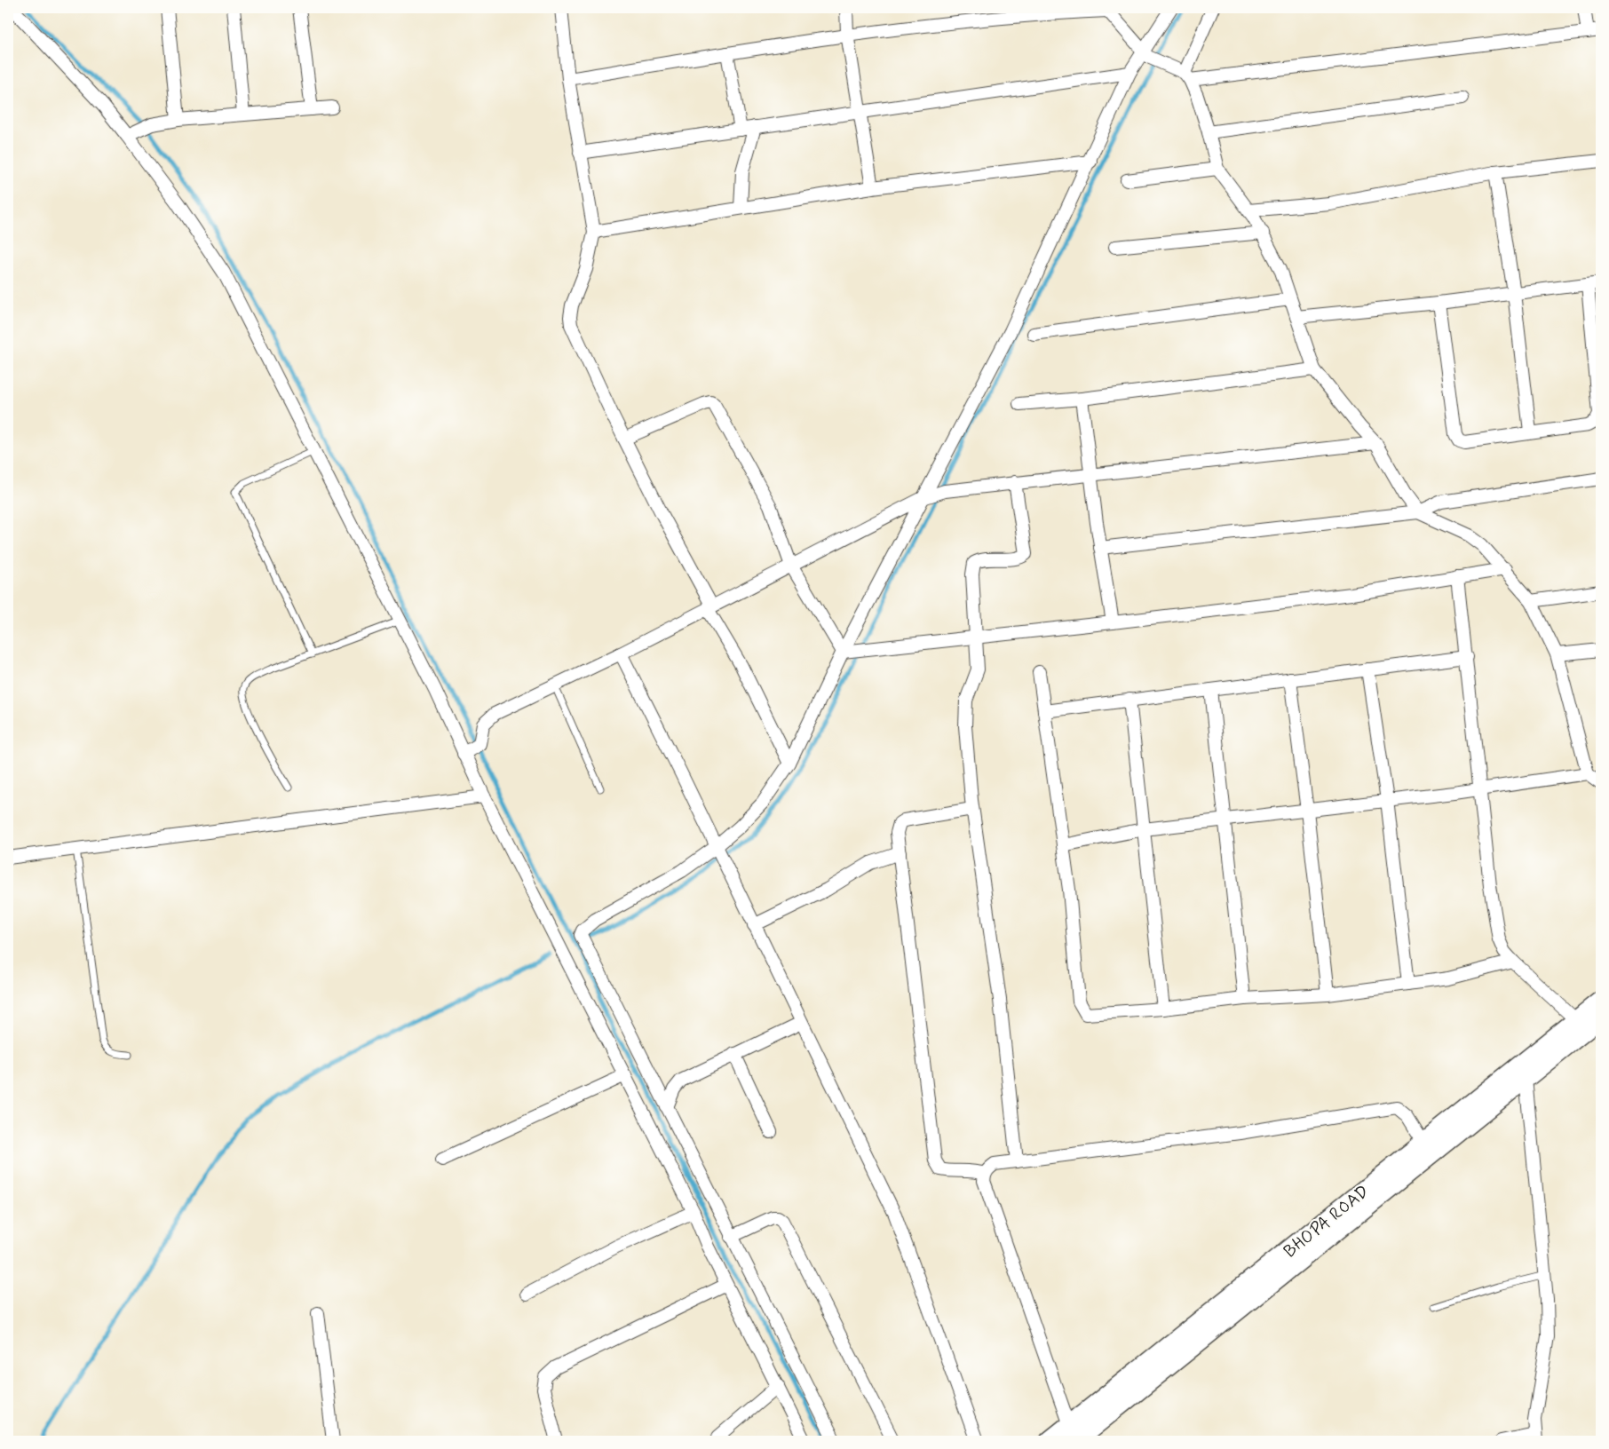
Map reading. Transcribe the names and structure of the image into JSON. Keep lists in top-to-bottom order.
{
  "streets": {
    "main road": ["BHOPA ROAD"]
  }
}
